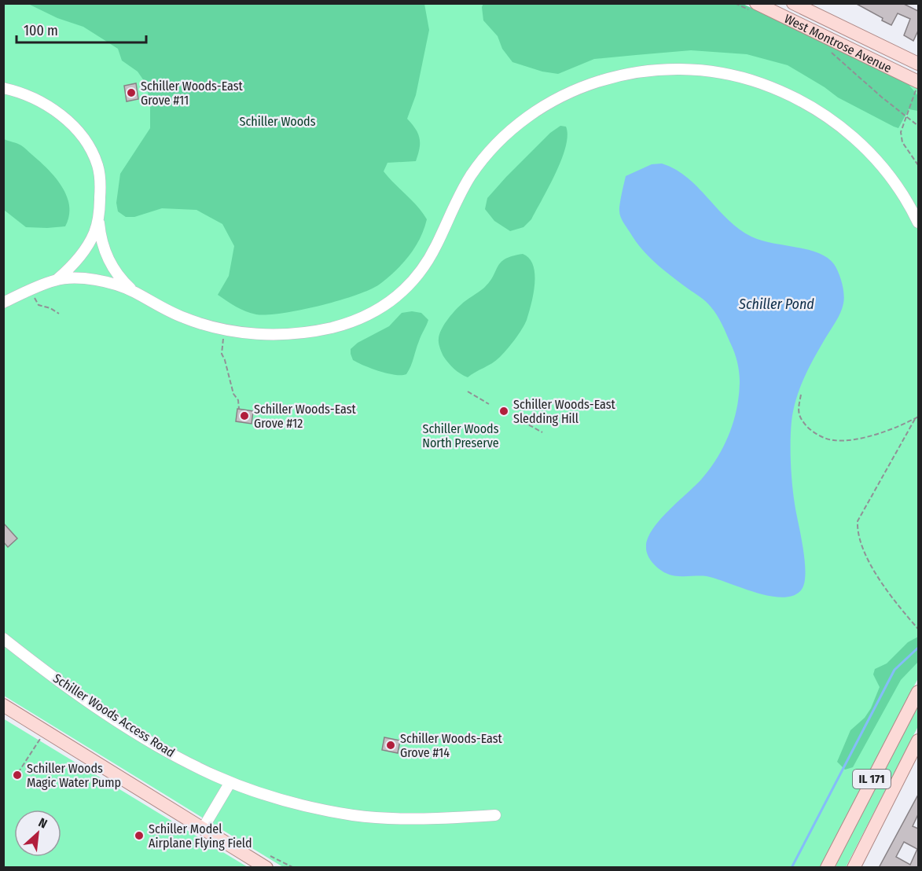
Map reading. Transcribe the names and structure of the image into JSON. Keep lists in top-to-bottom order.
{
  "streets": {
    "main road": ["West Montrose Avenue", "IL 171"],
    "lane": ["Schiller Woods Access Road"]
  },
  "water": ["Schiller Pond"],
  "parks": ["Schiller Woods", "Schiller Woods North Preserve"],
  "places": [
    "Schiller Woods-East Grove #11",
    "Schiller Woods-East Sledding Hill",
    "Schiller Woods-East Grove #12",
    "Schiller Woods-East Grove #14",
    "Schiller Woods Magic Water Pump",
    "Schiller Model Airplane Flying Field"
  ],
  "scale_bar": "100 m",
  "north": "top right"
}
